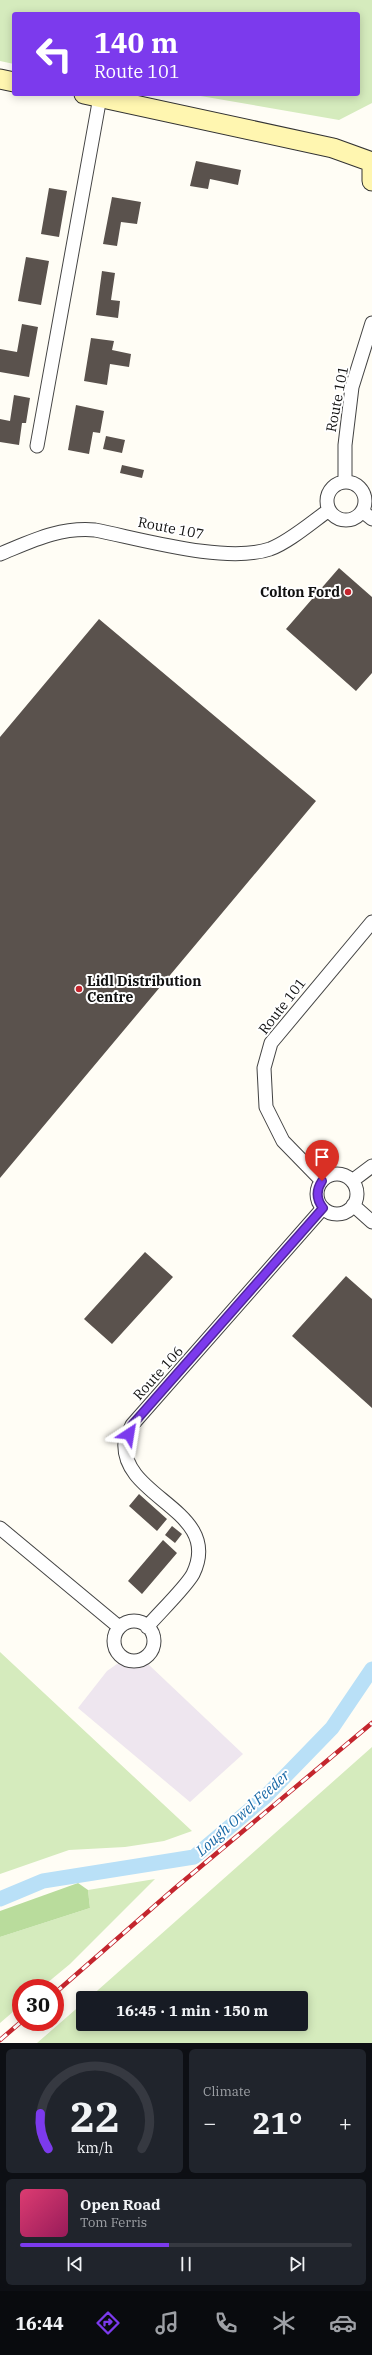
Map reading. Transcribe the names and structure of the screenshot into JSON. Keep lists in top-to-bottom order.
{
  "streets": {
    "street": ["Route 101", "Route 107", "Route 106"]
  },
  "crossings": [
    ["Route 101", "Route 107"],
    ["Route 101", "Route 106"]
  ],
  "water": ["Lough Owel Feeder"],
  "places": ["Colton Ford", "Lidl Distribution Centre"],
  "page": {
    "turn": ["140 m", "Route 101"],
    "limit": "30",
    "trip": "16:45 · 1 min · 150 m",
    "tile": "Climate",
    "heat": ["−", "21°", "+"],
    "song": ["Open Road", "Tom Ferris"],
    "tabs": "16:44",
    "gauge": ["22", "km/h"]
  }
}
